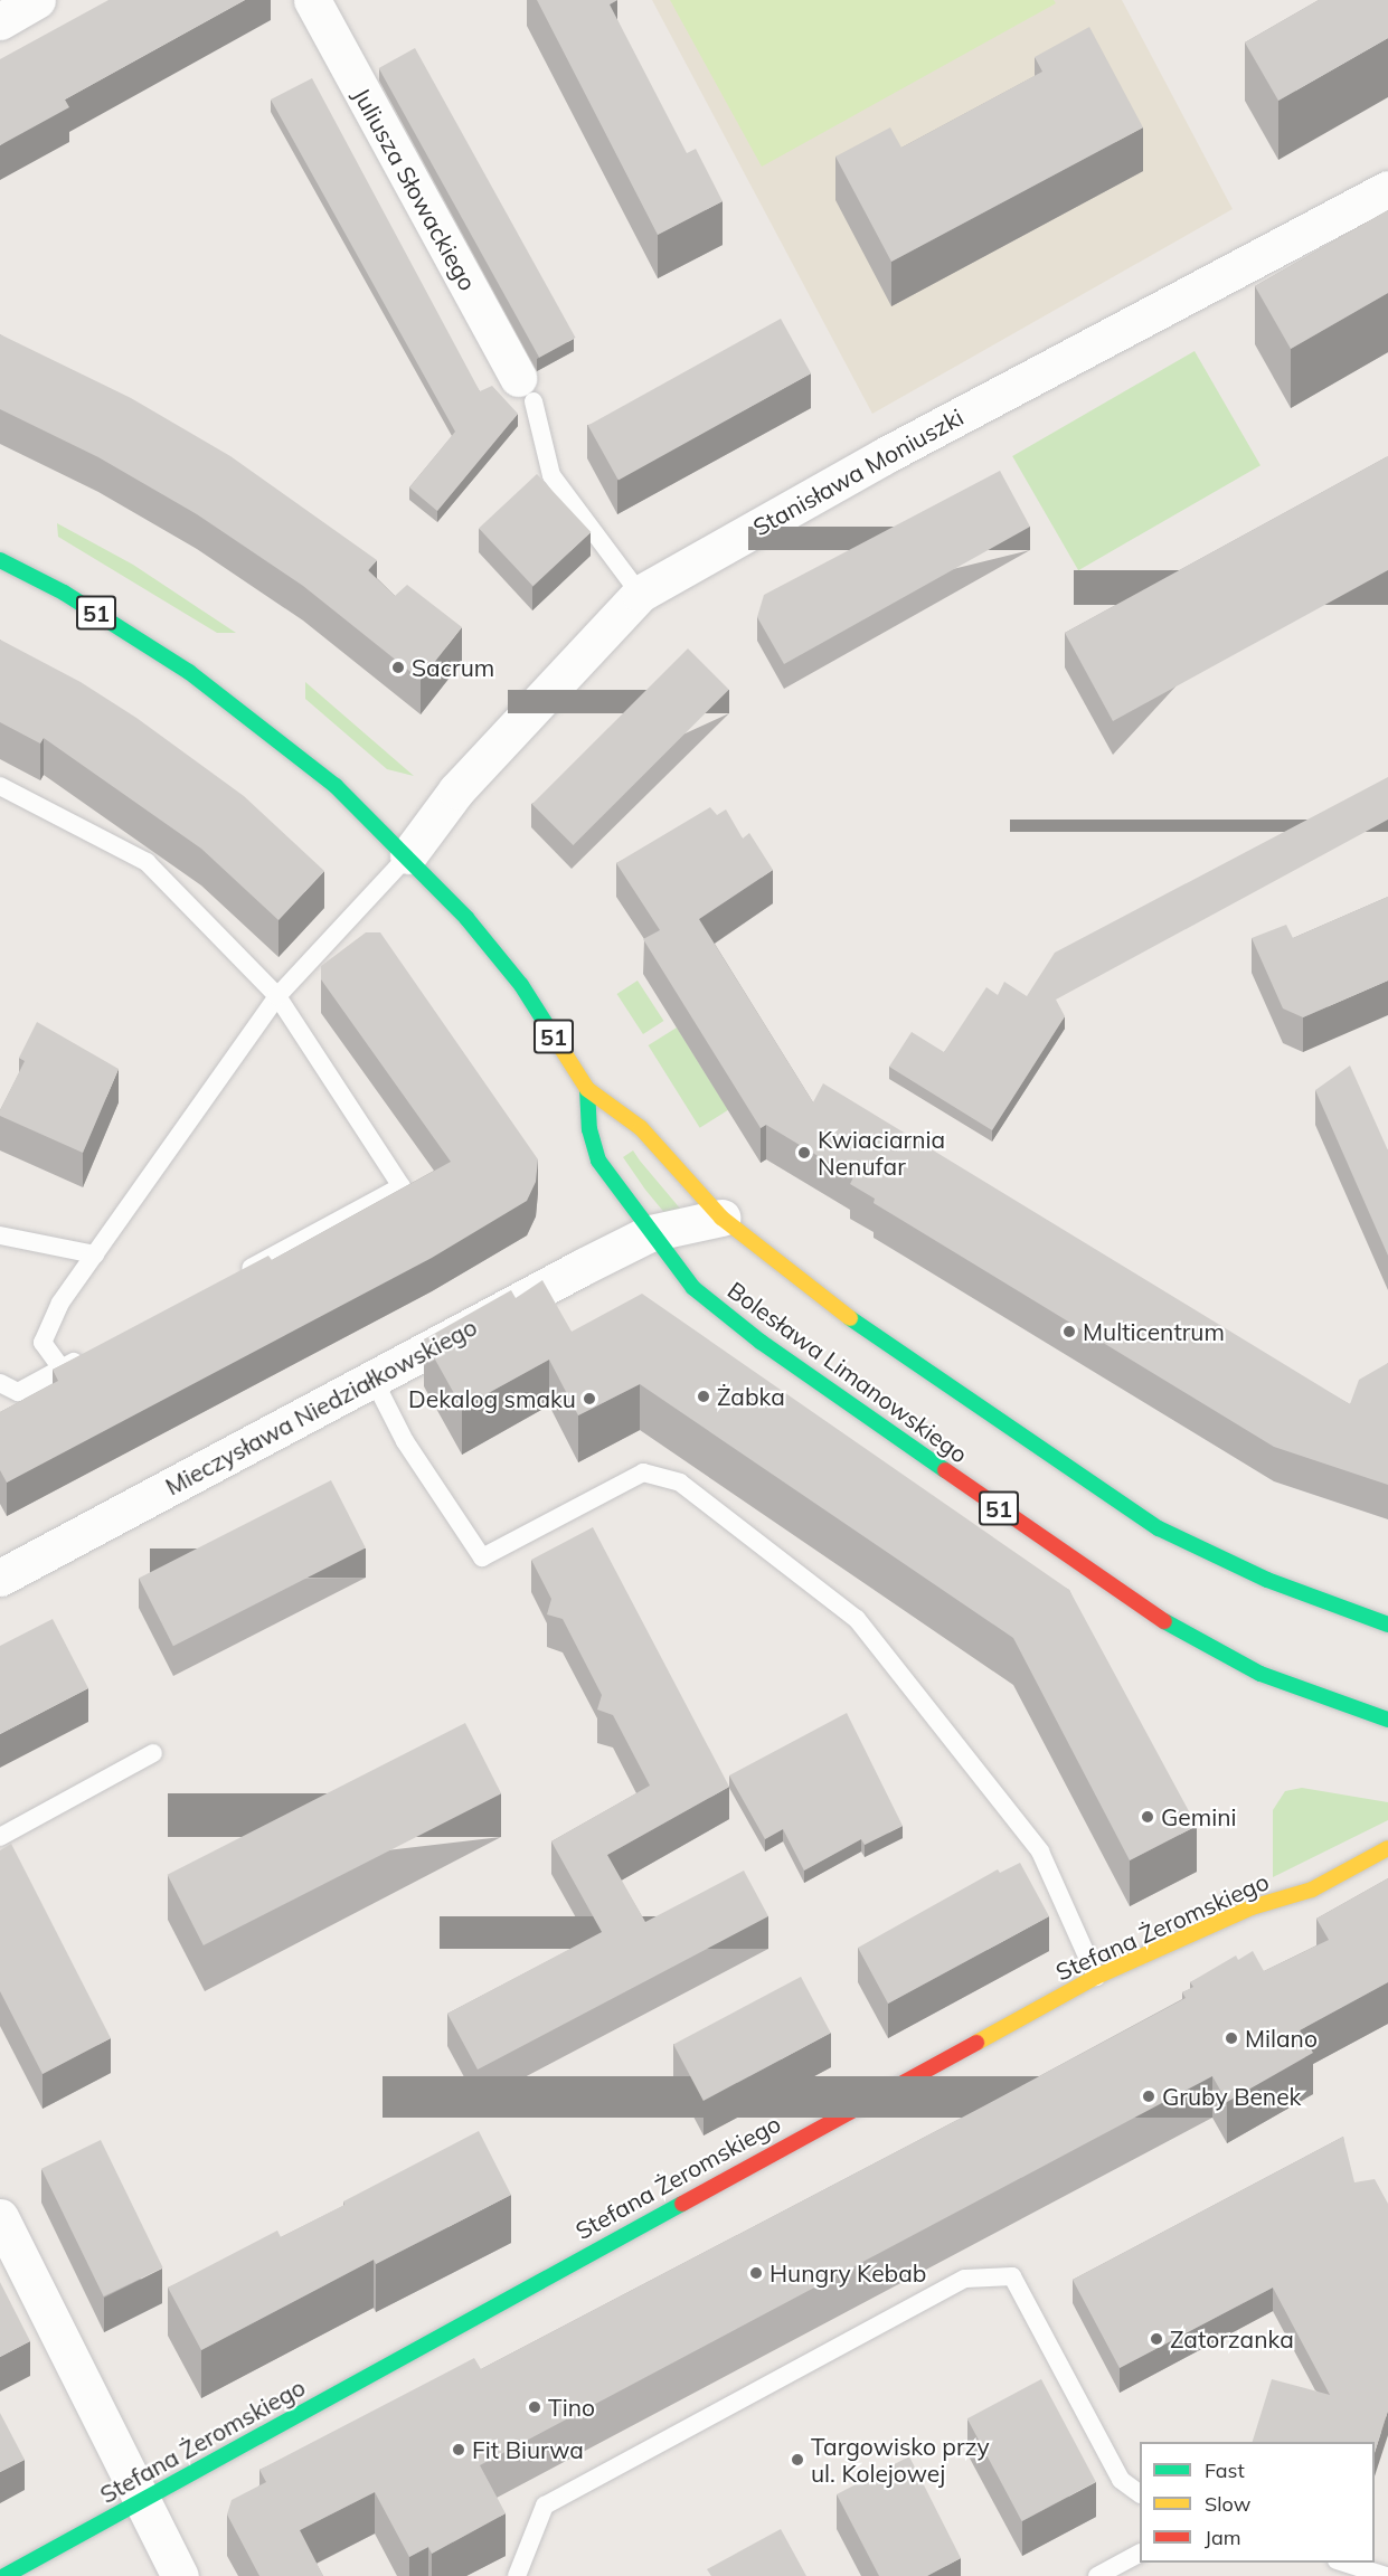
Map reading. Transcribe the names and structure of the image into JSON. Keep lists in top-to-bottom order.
{
  "streets": {
    "main road": ["51", "Bolesława Limanowskiego", "Stefana Żeromskiego"],
    "street": ["Juliusza Słowackiego", "Stanisława Moniuszki", "Mieczysława Niedziałkowskiego"]
  },
  "crossings": [
    ["Stanisława Moniuszki", "Bolesława Limanowskiego"],
    ["Bolesława Limanowskiego", "Mieczysława Niedziałkowskiego"]
  ],
  "places": [
    "Sacrum",
    "Kwiaciarnia Nenufar",
    "Multicentrum",
    "Żabka",
    "Dekalog smaku",
    "Gemini",
    "Milano",
    "Gruby Benek",
    "Hungry Kebab",
    "Zatorzanka",
    "Tino",
    "Fit Biurwa",
    "Targowisko przy ul. Kolejowej"
  ],
  "legend": ["Fast", "Slow", "Jam"]
}
